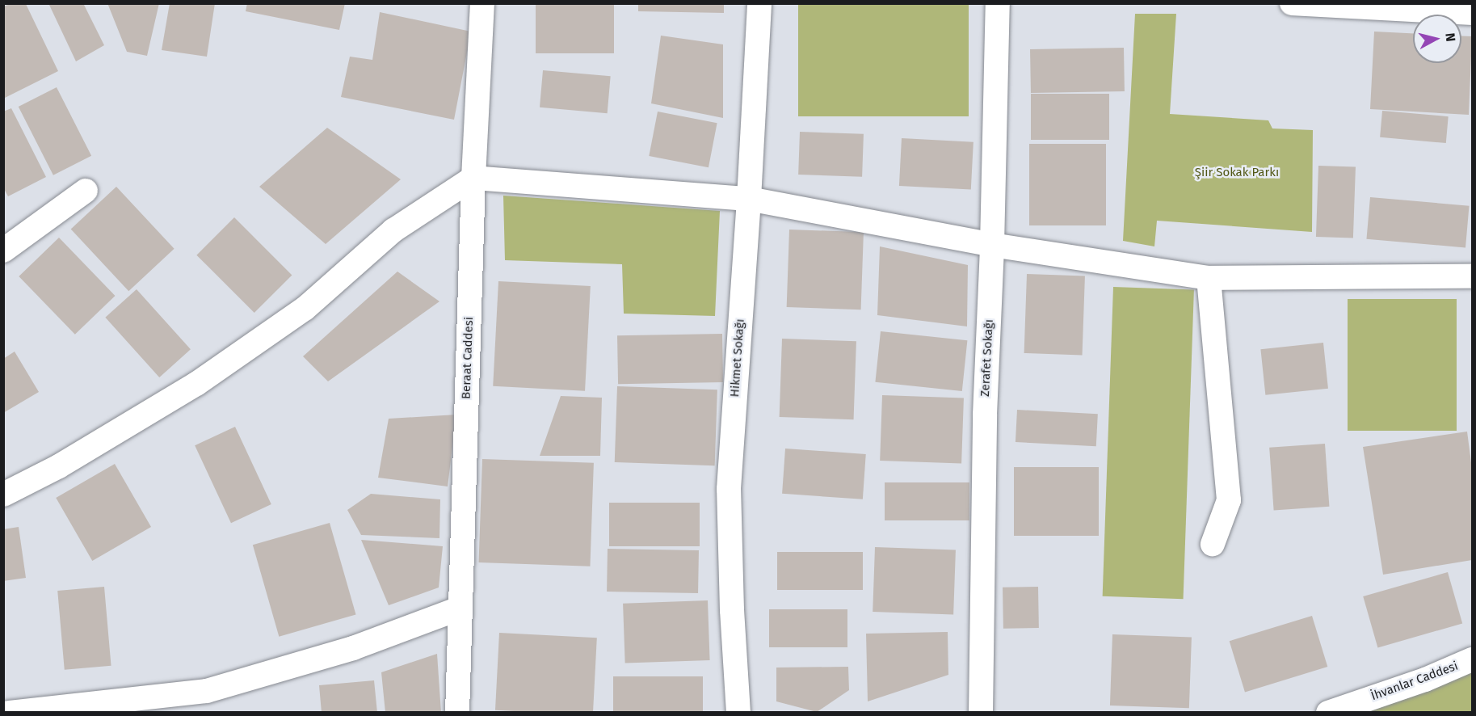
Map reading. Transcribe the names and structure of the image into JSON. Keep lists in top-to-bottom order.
{
  "streets": {
    "street": [
      "Beraat Caddesi",
      "Hikmet Sokağı",
      "Zerafet Sokağı",
      "İhvanlar Caddesi"
    ]
  },
  "parks": ["Şiir Sokak Parkı"],
  "north": "right"
}
